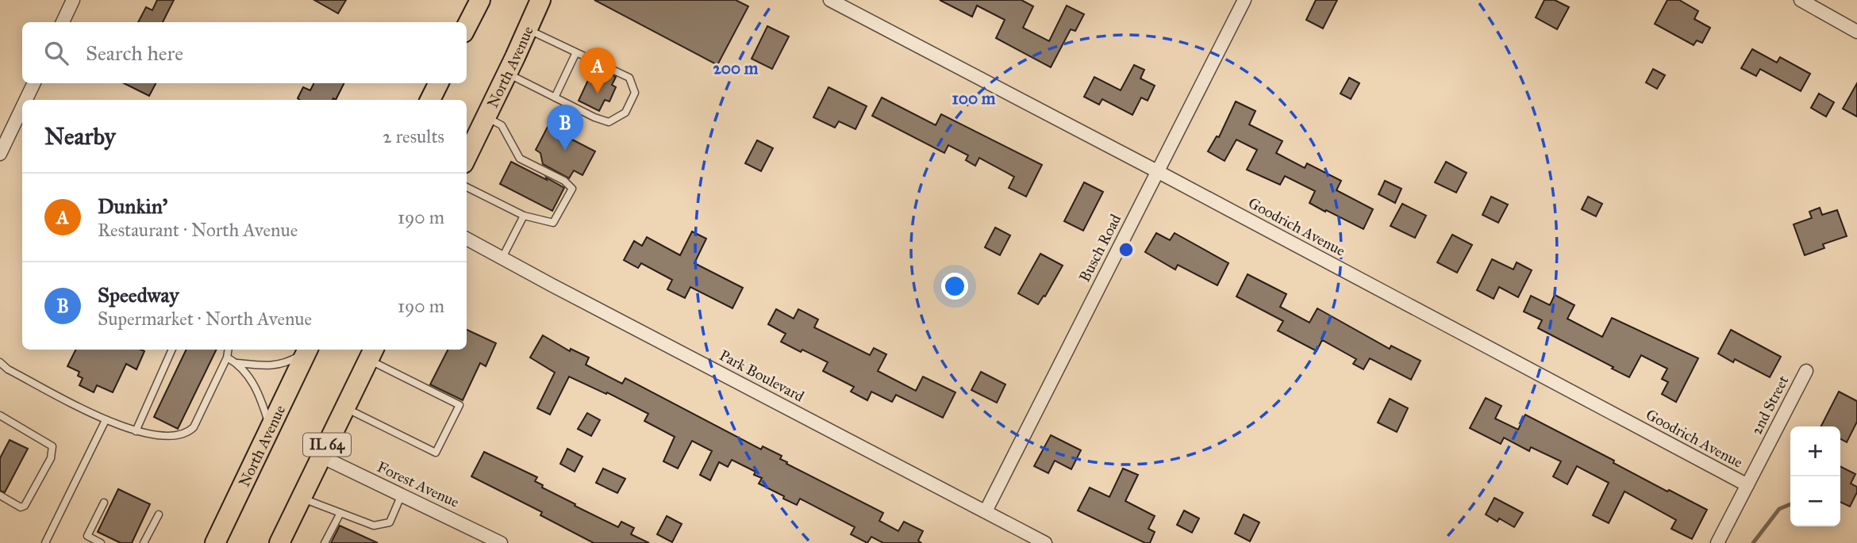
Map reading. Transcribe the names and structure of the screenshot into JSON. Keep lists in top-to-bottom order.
{
  "streets": {
    "main road": ["North Avenue", "IL 64"],
    "street": [
      "Goodrich Avenue",
      "Busch Road",
      "Park Boulevard",
      "2nd Street",
      "Forest Avenue"
    ]
  },
  "crossings": [
    ["Goodrich Avenue", "Busch Road"],
    ["Goodrich Avenue", "2nd Street"],
    ["Busch Road", "Park Boulevard"],
    ["IL 64", "Forest Avenue"]
  ],
  "page": {
    "search": "Search here",
    "pins": ["A", "B"],
    "heading": ["Nearby", "2 results"],
    "list": [
      {
        "mark": "A",
        "name": "Dunkin'",
        "note": "Restaurant · North Avenue",
        "value": "190 m"
      },
      {
        "mark": "B",
        "name": "Speedway",
        "note": "Supermarket · North Avenue",
        "value": "190 m"
      }
    ],
    "map_buttons": ["+", "−"]
  },
  "rings": ["200 m", "100 m"]
}
